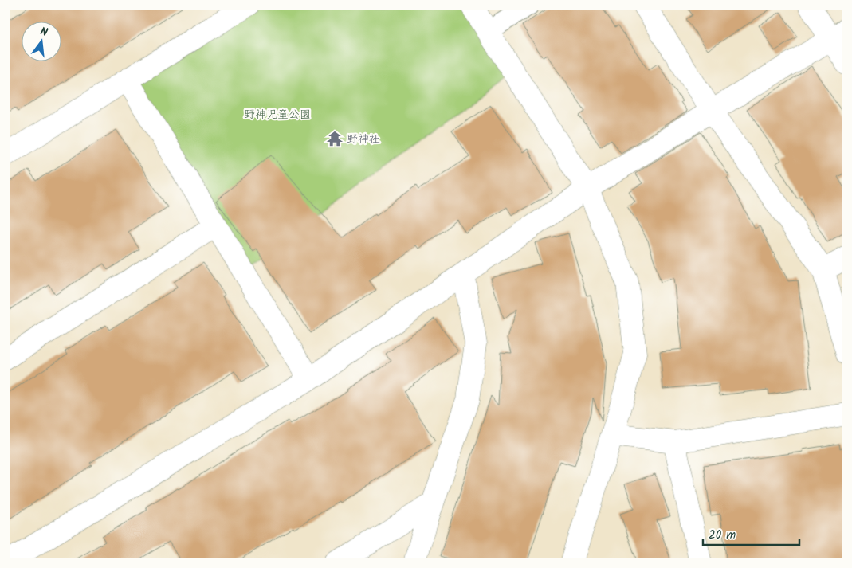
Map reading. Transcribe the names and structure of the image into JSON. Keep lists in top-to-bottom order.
{
  "parks": ["野神児童公園"],
  "places": {
    "temple": ["野神社"]
  },
  "scale_bar": "20 m",
  "north": "top"
}
